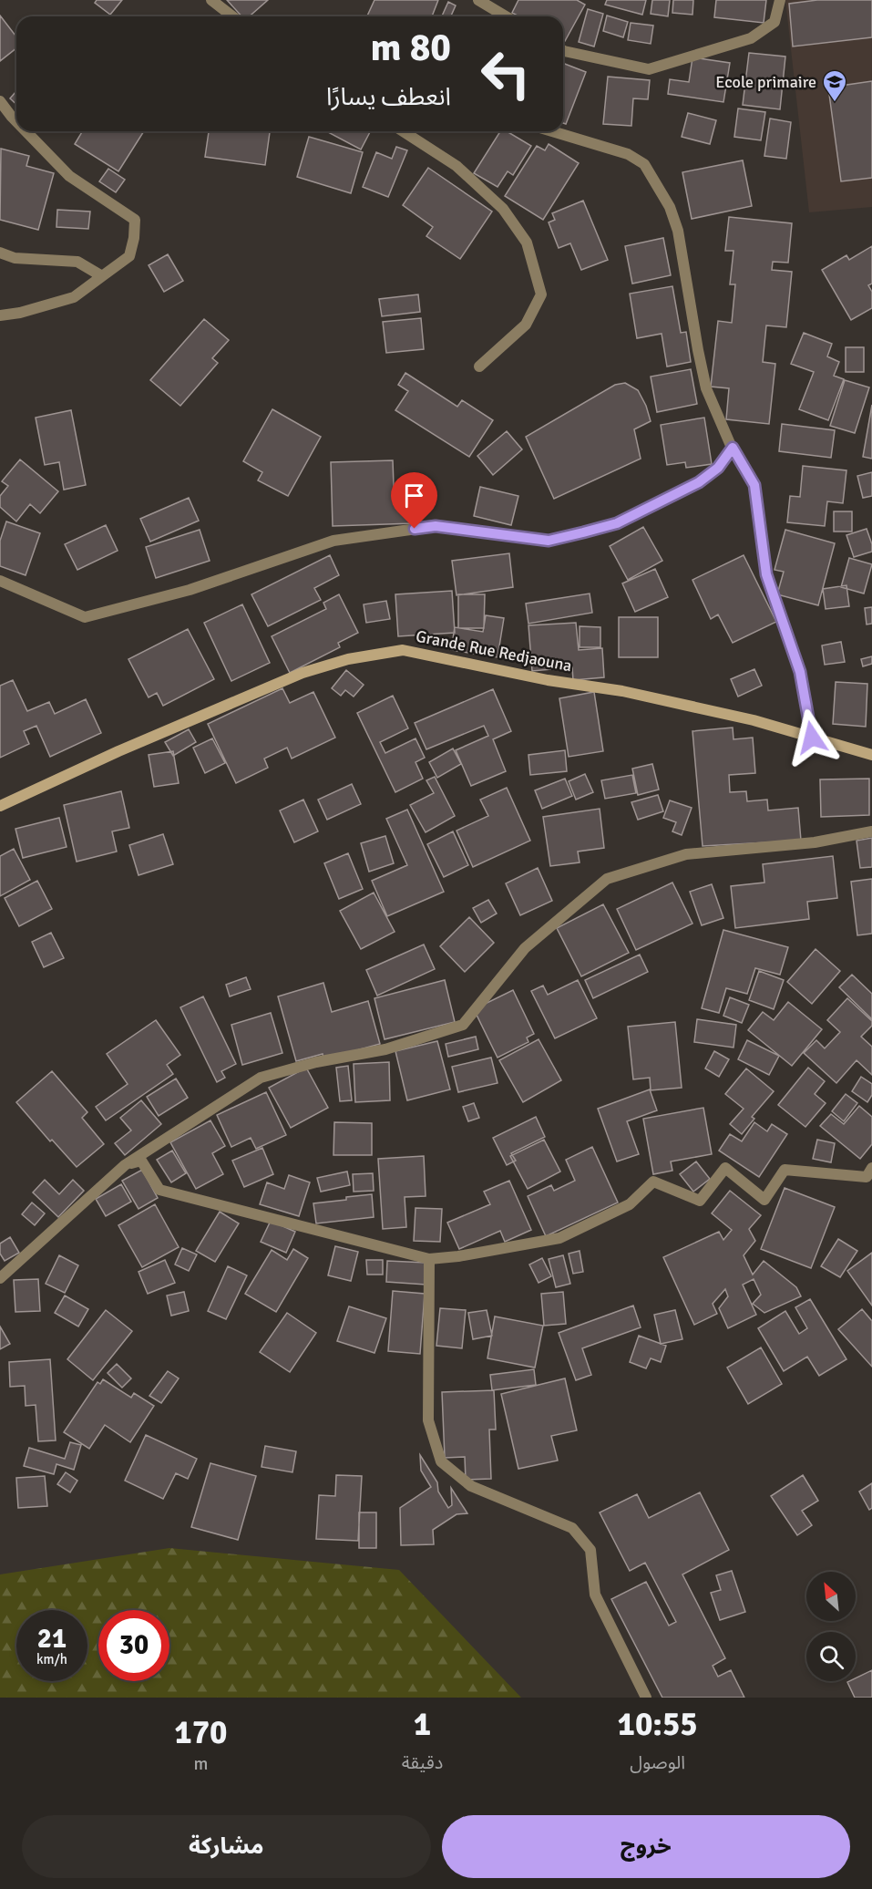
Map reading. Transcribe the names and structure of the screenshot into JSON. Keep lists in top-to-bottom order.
{
  "streets": {
    "street": ["Grande Rue Redjaouna"]
  },
  "places": {
    "school or university": ["Ecole primaire"]
  },
  "north": "top left",
  "page": {
    "turn": ["80 m", "انعطف يسارًا"],
    "speed": "21 km/h",
    "limit": "30",
    "eta": [
      "10:55",
      "الوصول",
      "1",
      "دقيقة",
      "170",
      "m"
    ],
    "buttons": ["خروج", "مشاركة"]
  }
}
